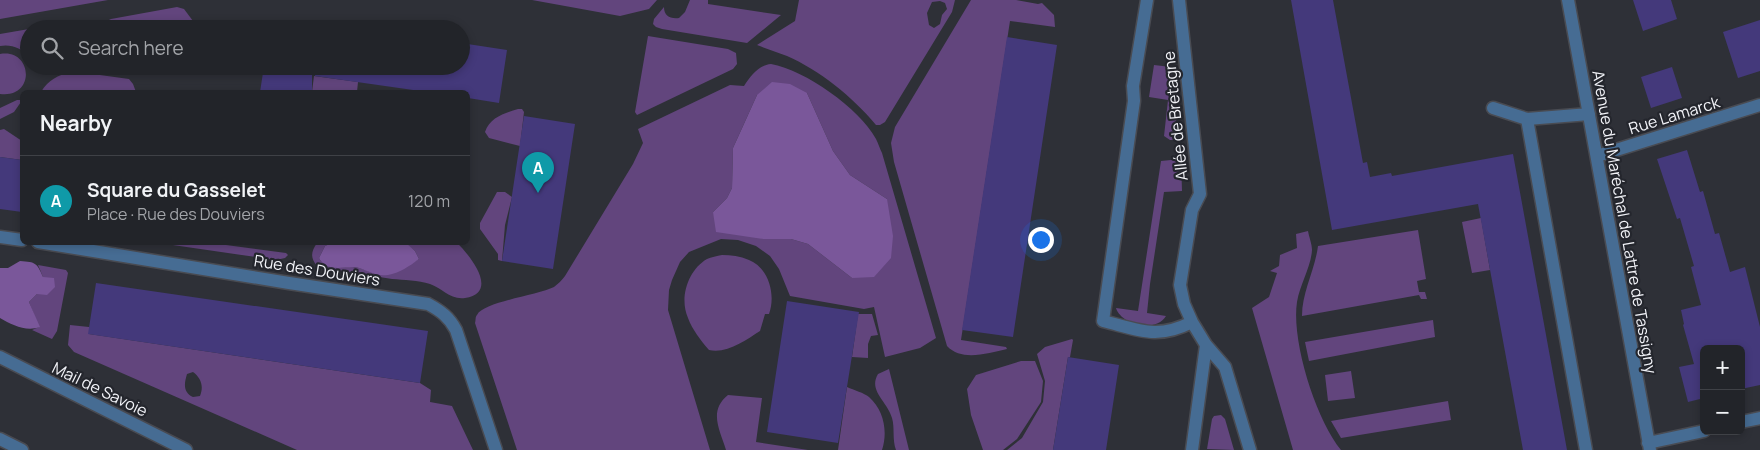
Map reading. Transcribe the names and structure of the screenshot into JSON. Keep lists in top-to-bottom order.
{
  "streets": {
    "street": [
      "Rue Lamarck",
      "Allée de Bretagne",
      "Avenue du Maréchal de Lattre de Tassigny",
      "Rue des Douviers",
      "Mail de Savoie"
    ]
  },
  "crossings": [
    ["Rue Lamarck", "Avenue du Maréchal de Lattre de Tassigny"]
  ],
  "page": {
    "search": "Search here",
    "heading": "Nearby",
    "pins": "A",
    "list": [
      {
        "mark": "A",
        "name": "Square du Gasselet",
        "note": "Place · Rue des Douviers",
        "value": "120 m"
      }
    ],
    "map_buttons": ["+", "−"]
  }
}
